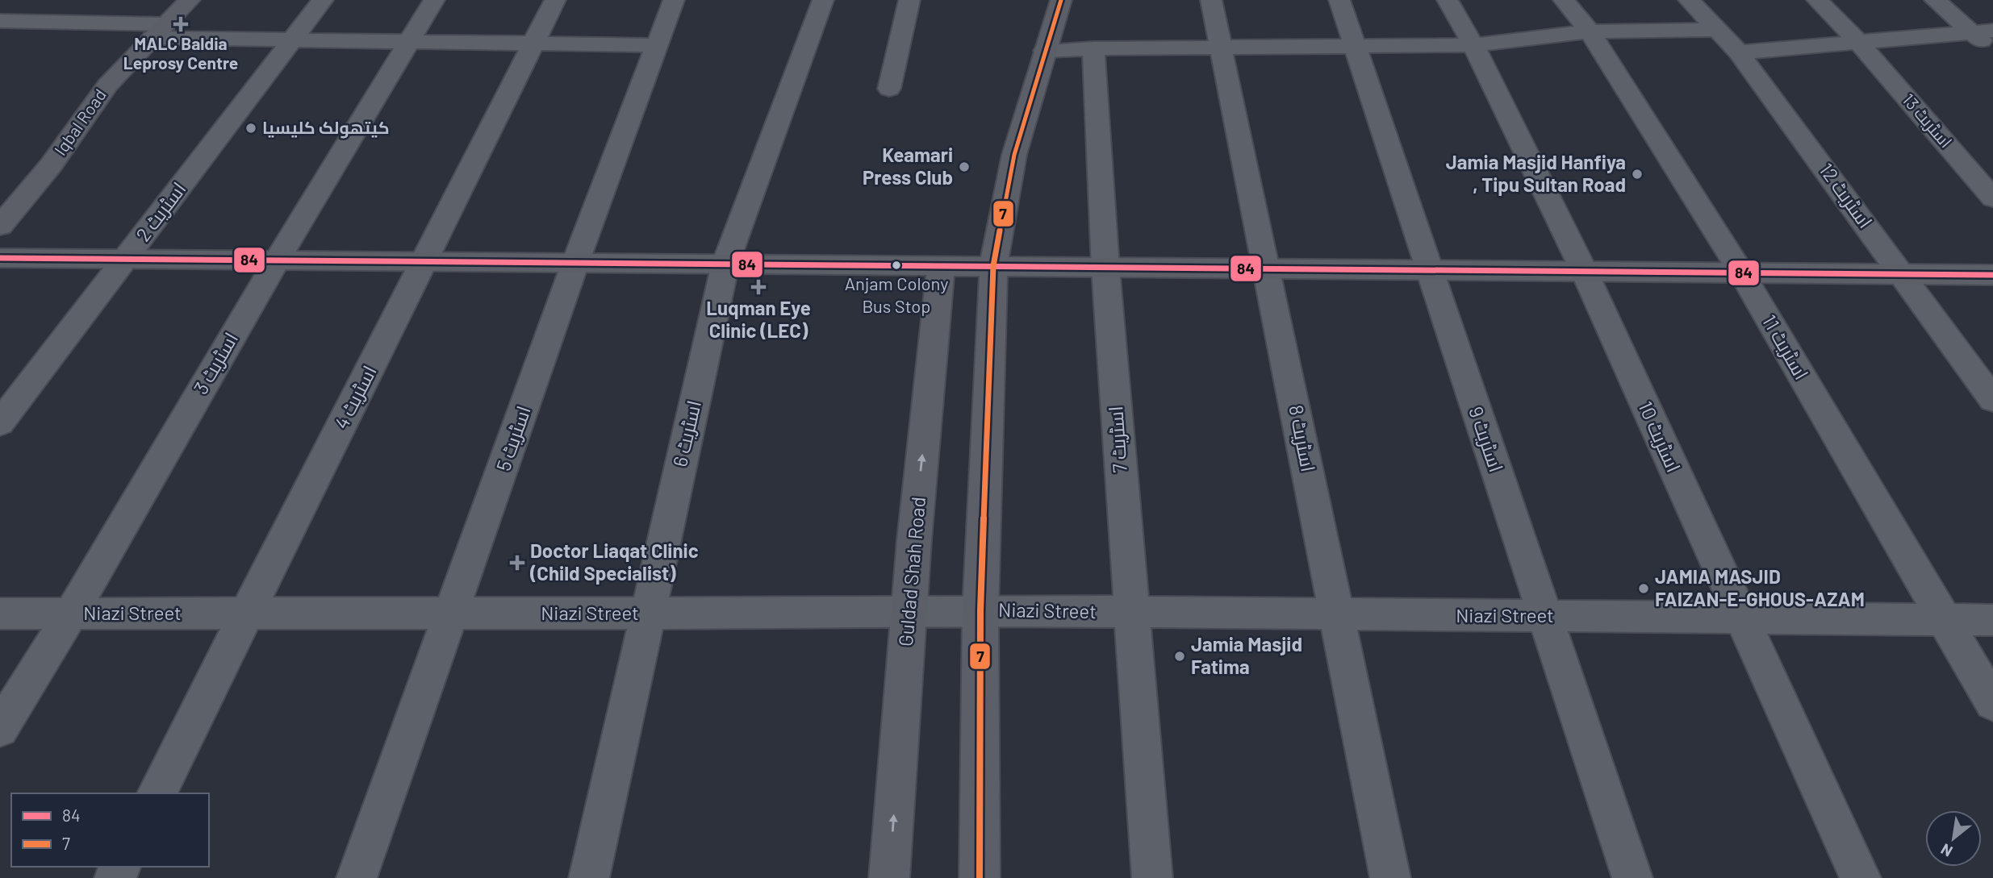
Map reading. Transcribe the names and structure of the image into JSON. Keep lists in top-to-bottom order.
{
  "streets": {
    "street": [
      "اسٹریٹ 13",
      "Iqbal Road",
      "اسٹریٹ 12",
      "اسٹریٹ 2",
      "اسٹریٹ 11",
      "اسٹریٹ 3",
      "اسٹریٹ 4",
      "اسٹریٹ 6",
      "اسٹریٹ 10",
      "اسٹریٹ 5",
      "اسٹریٹ 8",
      "اسٹریٹ 7",
      "اسٹریٹ 9",
      "Guldad Shah Road",
      "Niazi Street"
    ]
  },
  "crossings": [
    ["اسٹریٹ 11", "Niazi Street"],
    ["اسٹریٹ 3", "Niazi Street"],
    ["اسٹریٹ 4", "Niazi Street"],
    ["اسٹریٹ 6", "Niazi Street"],
    ["اسٹریٹ 10", "Niazi Street"],
    ["اسٹریٹ 5", "Niazi Street"],
    ["اسٹریٹ 8", "Niazi Street"],
    ["اسٹریٹ 7", "Niazi Street"],
    ["اسٹریٹ 9", "Niazi Street"],
    ["Guldad Shah Road", "Niazi Street"]
  ],
  "places": {
    "health": ["MALC Baldia Leprosy Centre", "Luqman Eye Clinic (LEC)", "Doctor Liaqat Clinic (Child Specialist)"],
    "other": [
      "کیتھولک کلیسیا",
      "Keamari Press Club",
      "Jamia Masjid Hanfiya , Tipu Sultan Road",
      "Anjam Colony Bus Stop",
      "JAMIA MASJID FAIZAN-E-GHOUS-AZAM",
      "Jamia Masjid Fatima"
    ]
  },
  "lines": ["transit line 7", "transit line 84"],
  "legend": ["84", "7"],
  "north": "bottom left"
}
